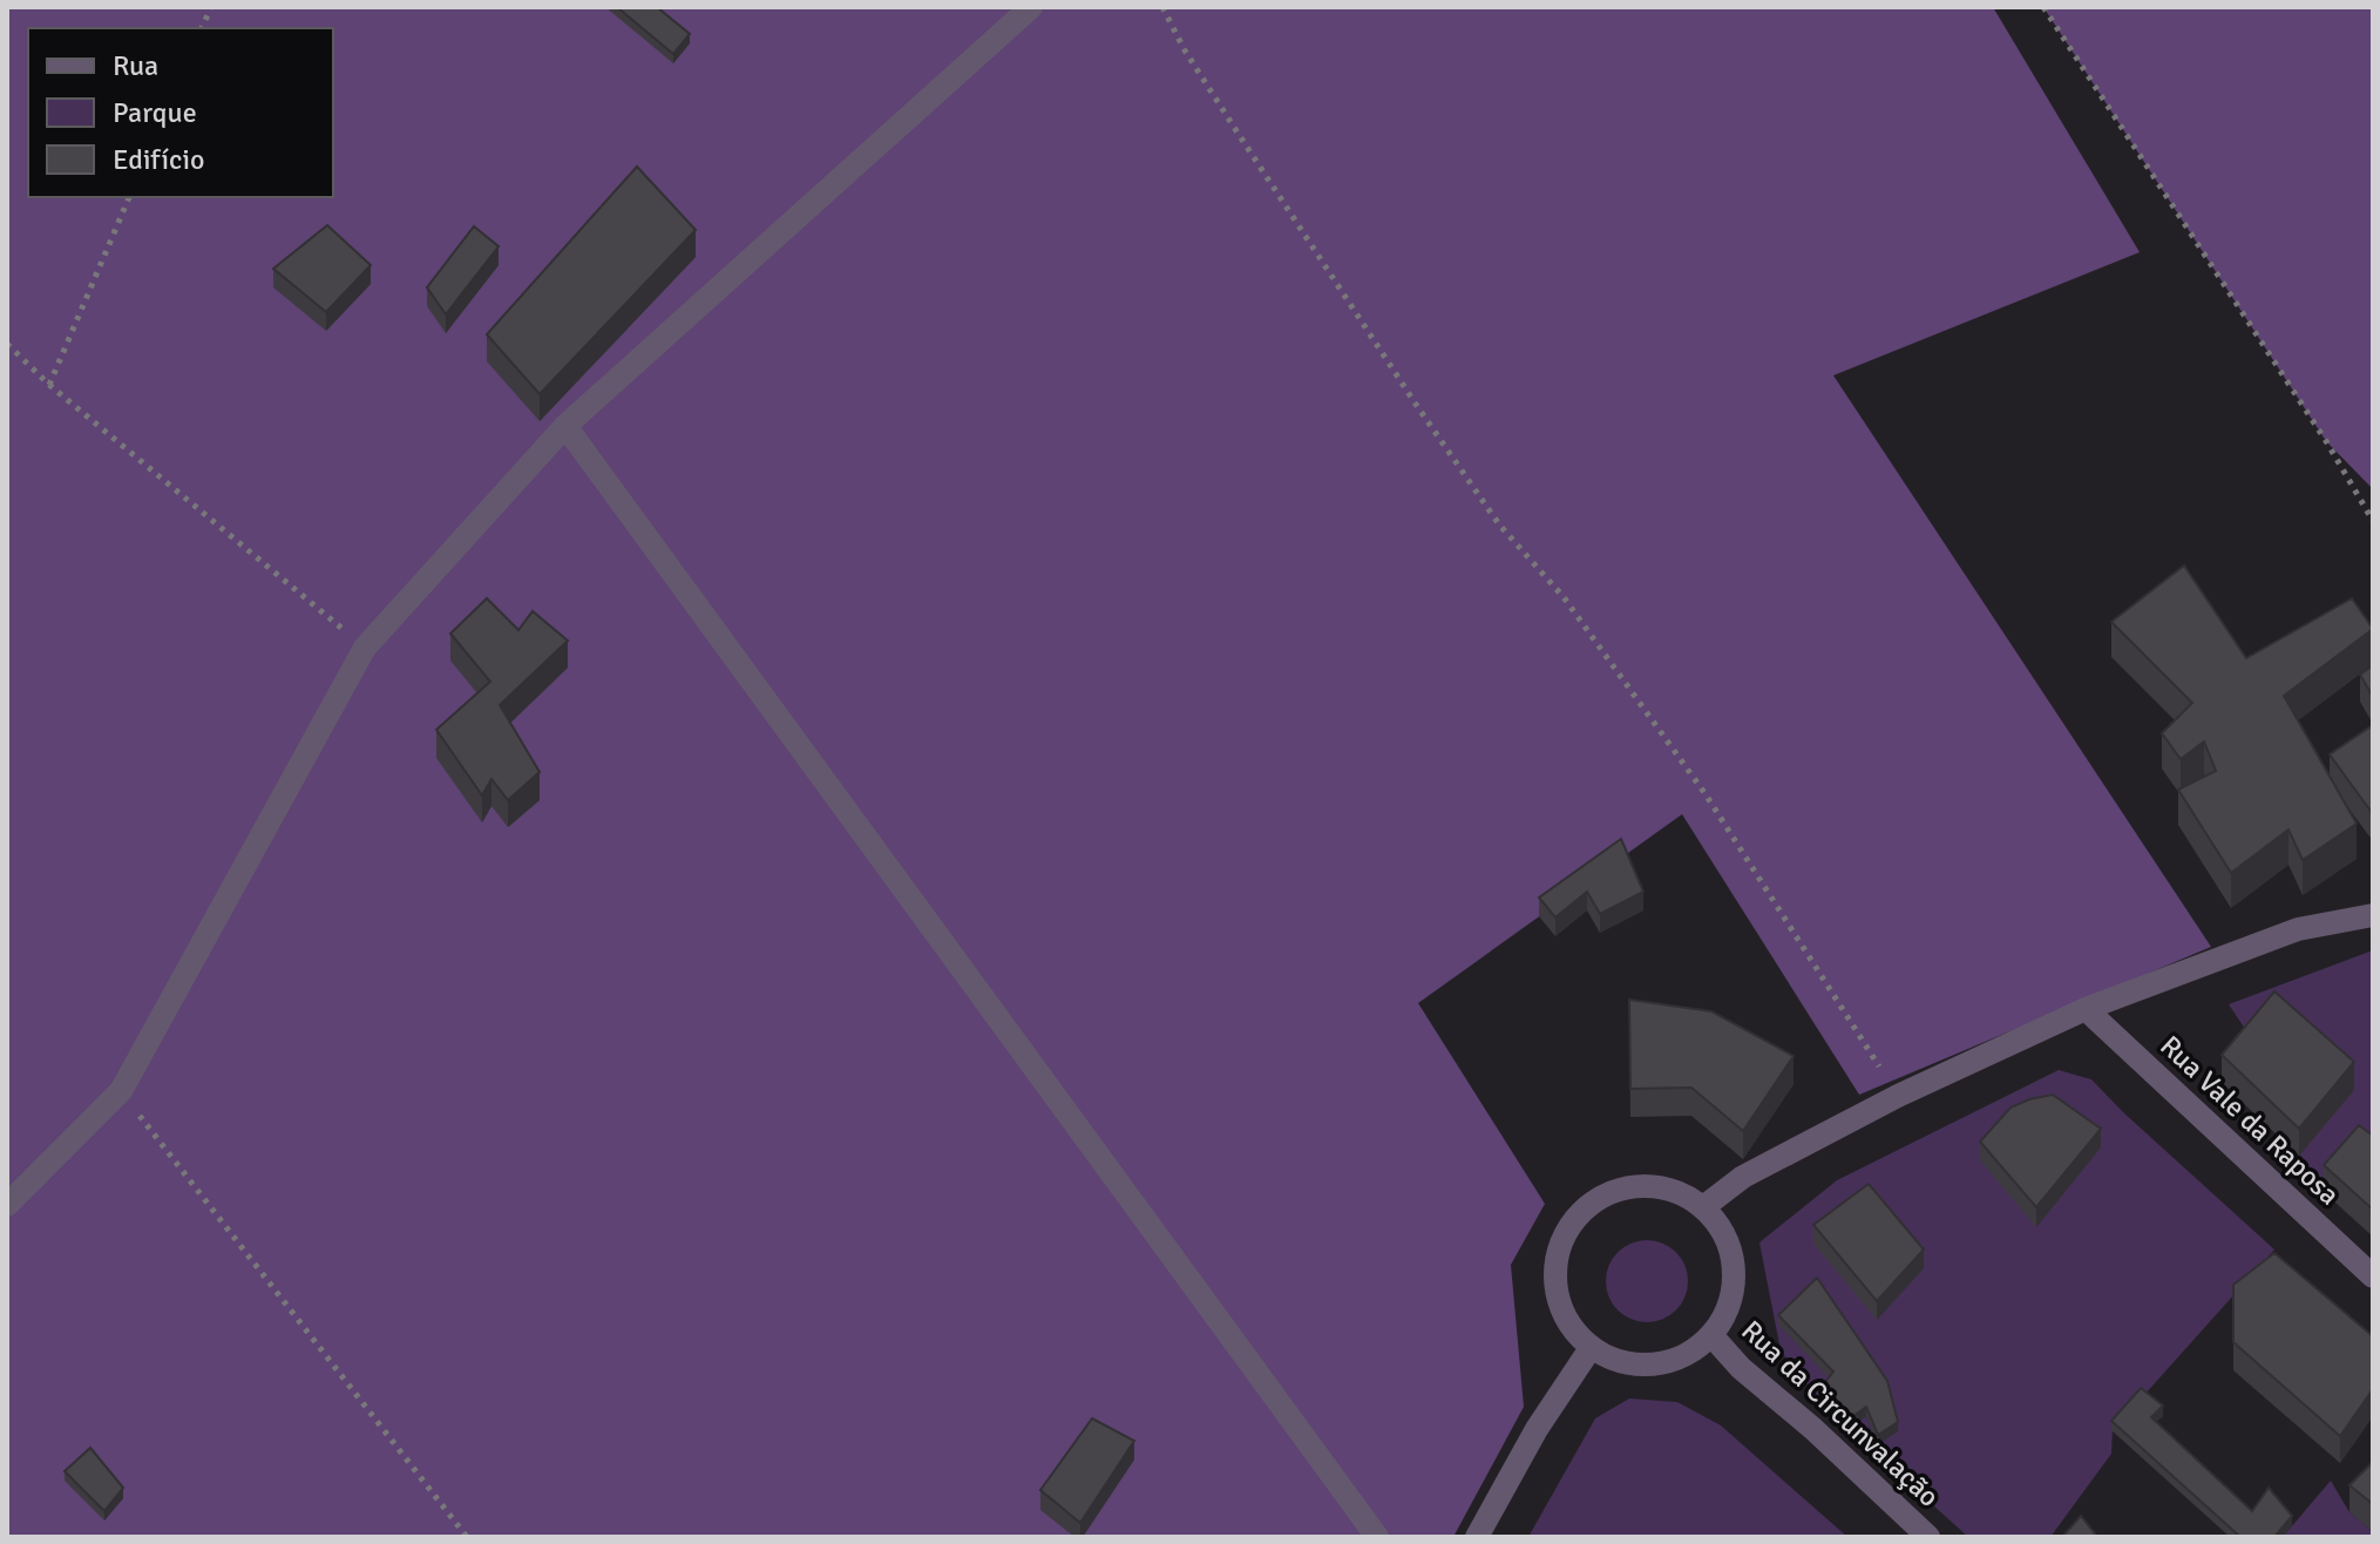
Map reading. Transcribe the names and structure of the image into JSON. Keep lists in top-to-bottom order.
{
  "streets": {
    "street": ["Rua Vale da Raposa", "Rua da Circunvalação"]
  },
  "legend": ["Rua", "Parque", "Edifício"]
}
